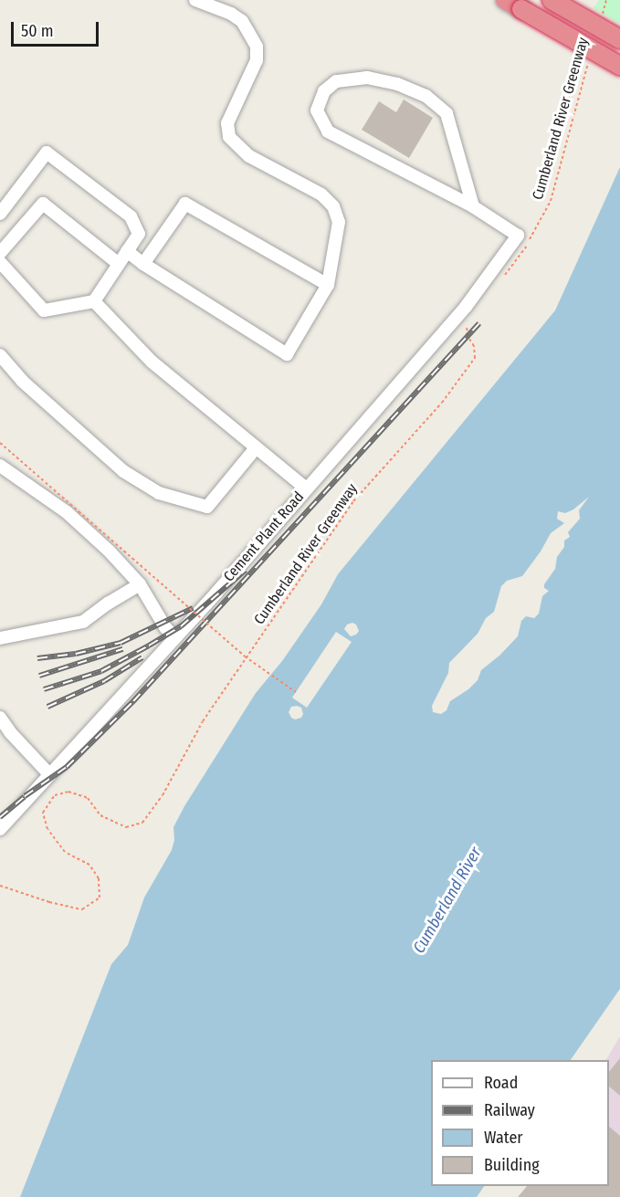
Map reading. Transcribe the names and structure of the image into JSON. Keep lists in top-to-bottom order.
{
  "streets": {
    "street": ["Cement Plant Road"],
    "path": ["Cumberland River Greenway"]
  },
  "water": ["Cumberland River"],
  "legend": [
    "Road",
    "Railway",
    "Water",
    "Building"
  ],
  "scale_bar": "50 m"
}
